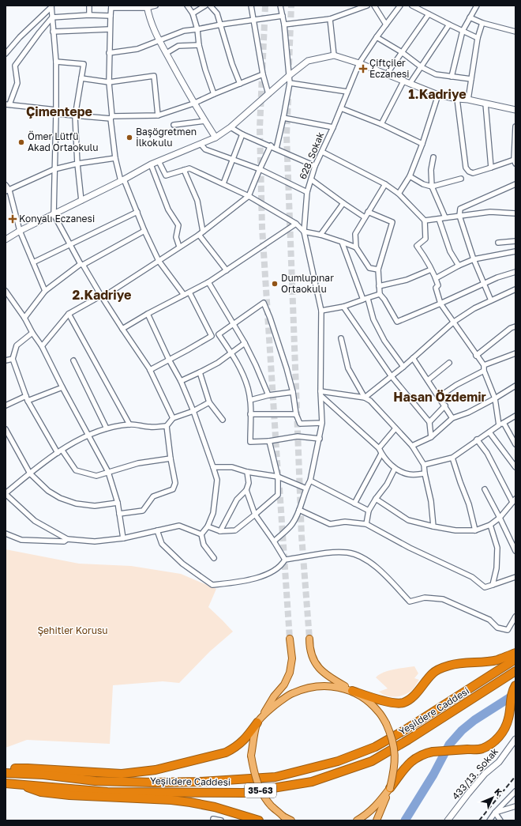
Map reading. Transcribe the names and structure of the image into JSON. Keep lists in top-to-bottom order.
{
  "streets": {
    "highway": ["Yeşildere Caddesi"],
    "main road": ["35-63"],
    "street": ["628. Sokak", "433/13. Sokak"]
  },
  "districts": [
    "1.Kadriye",
    "Çimentepe",
    "2.Kadriye",
    "Hasan Özdemir"
  ],
  "parks": ["Şehitler Korusu"],
  "places": {
    "health": ["Çiftçiler Eczanesi", "Konyalı Eczanesi"],
    "other": ["Başöğretmen İlkokulu", "Ömer Lütfü Akad Ortaokulu", "Dumlupınar Ortaokulu"]
  },
  "north": "top right"
}
